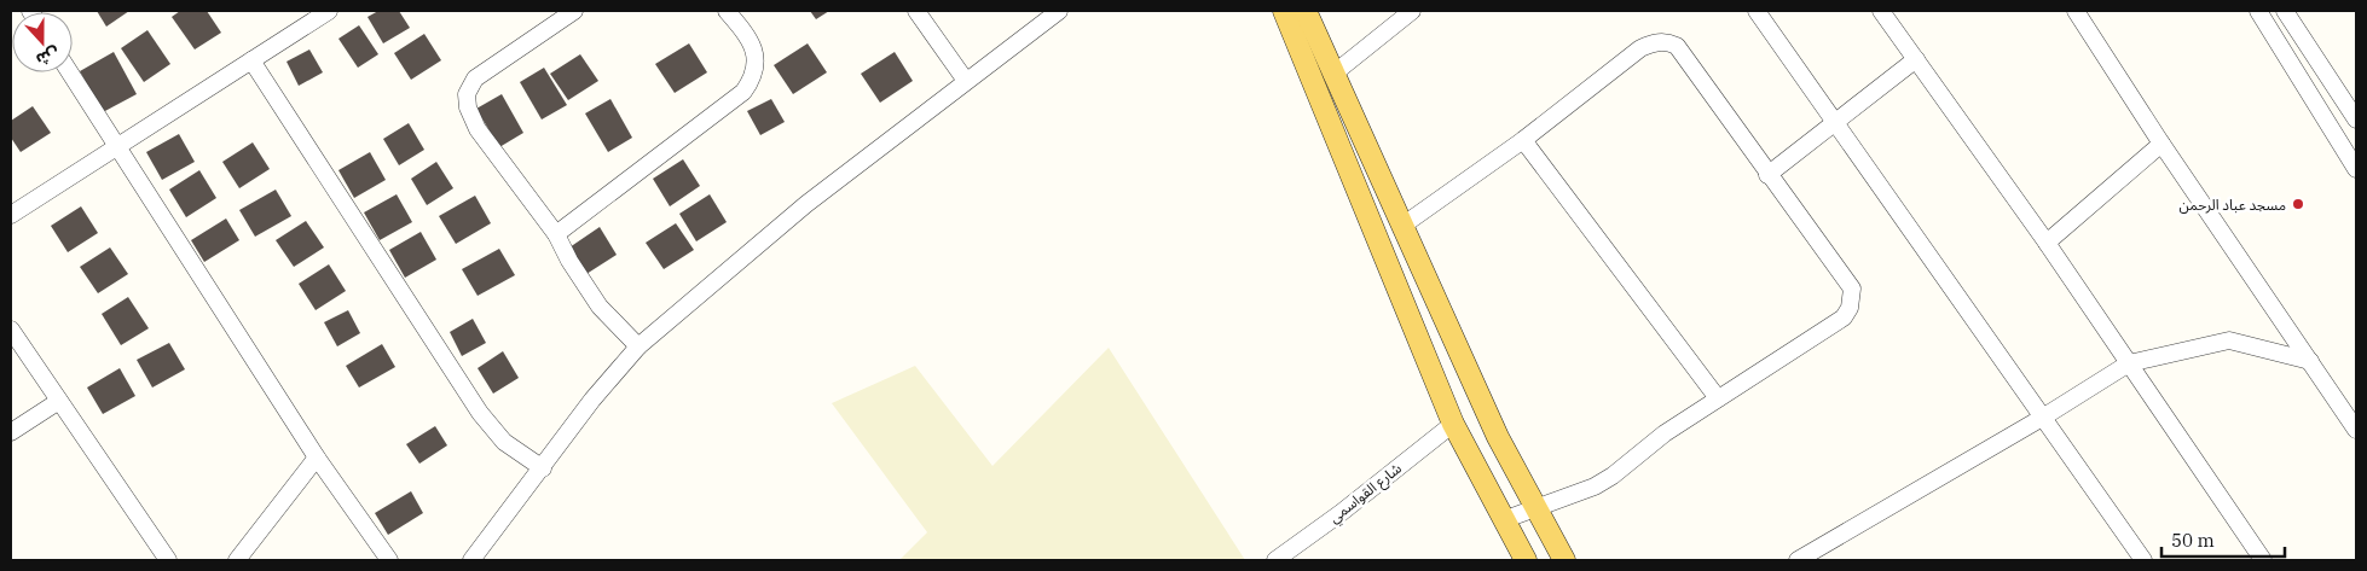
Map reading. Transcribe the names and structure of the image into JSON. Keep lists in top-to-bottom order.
{
  "streets": {
    "street": ["شارع القواسمي"]
  },
  "places": ["مسجد عباد الرحمن"],
  "scale_bar": "50 m",
  "north": "bottom"
}
